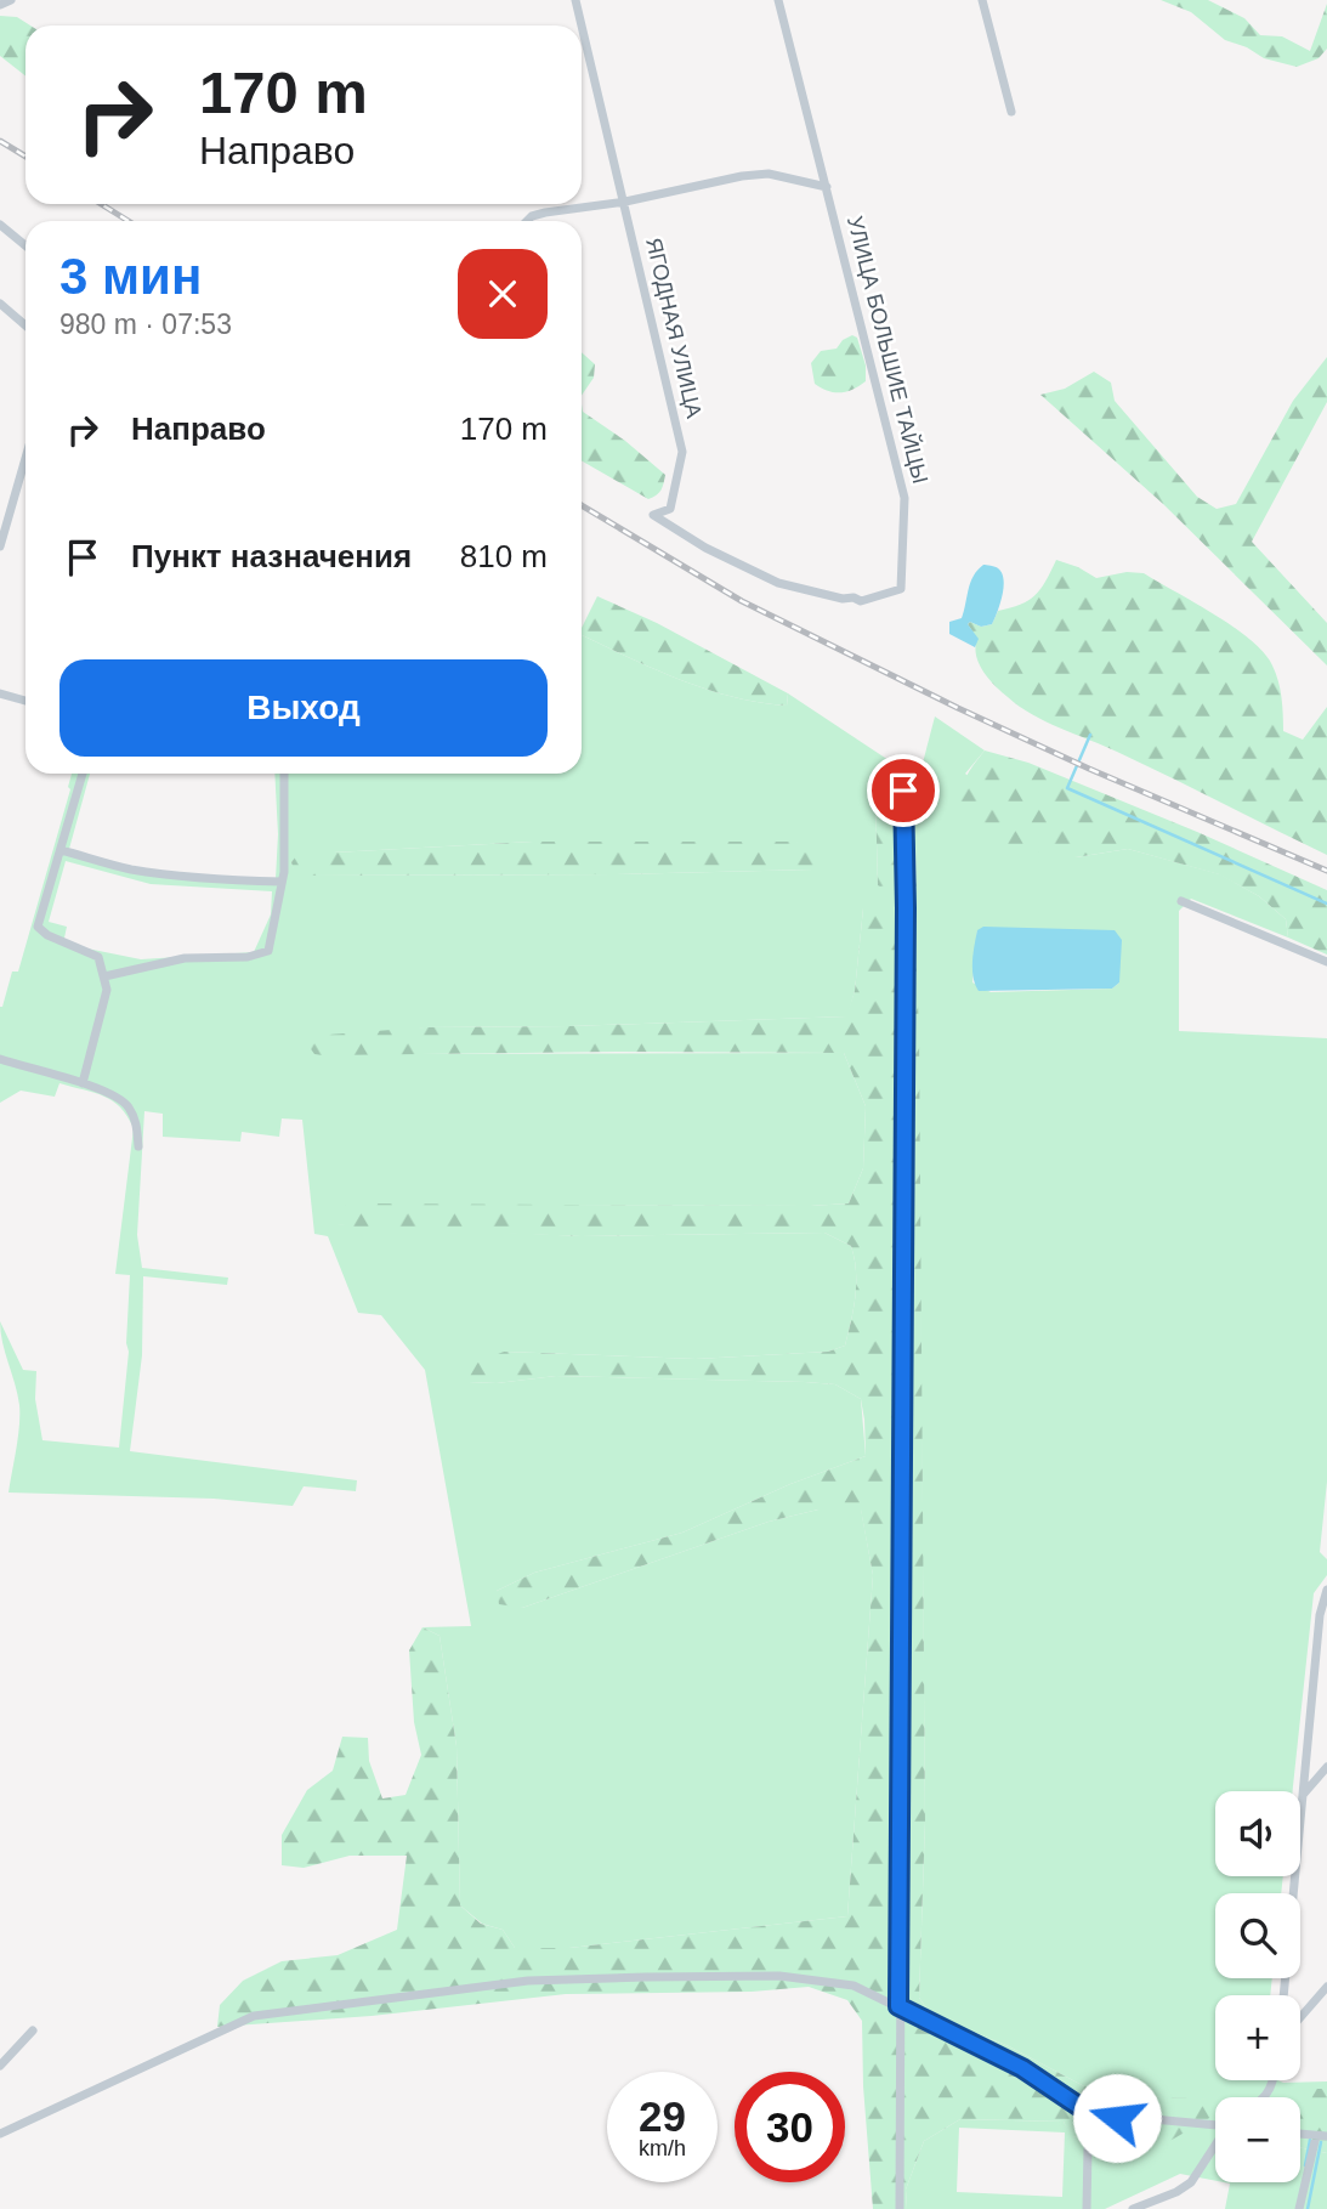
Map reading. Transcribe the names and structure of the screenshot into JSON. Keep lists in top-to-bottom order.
{
  "streets": {
    "street": ["ЯГОДНАЯ УЛИЦА", "УЛИЦА БОЛЬШИЕ ТАЙЦЫ"]
  },
  "crossings": [
    ["ЯГОДНАЯ УЛИЦА", "УЛИЦА БОЛЬШИЕ ТАЙЦЫ"]
  ],
  "page": {
    "turn": ["170 m", "Направо"],
    "heading": ["3 мин", "980 m · 07:53"],
    "list": [
      {
        "name": "Направо",
        "value": "170 m"
      },
      {
        "name": "Пункт назначения",
        "value": "810 m"
      }
    ],
    "buttons": "Выход",
    "map_buttons": ["+", "−"],
    "speed": "29 km/h",
    "limit": "30"
  }
}
